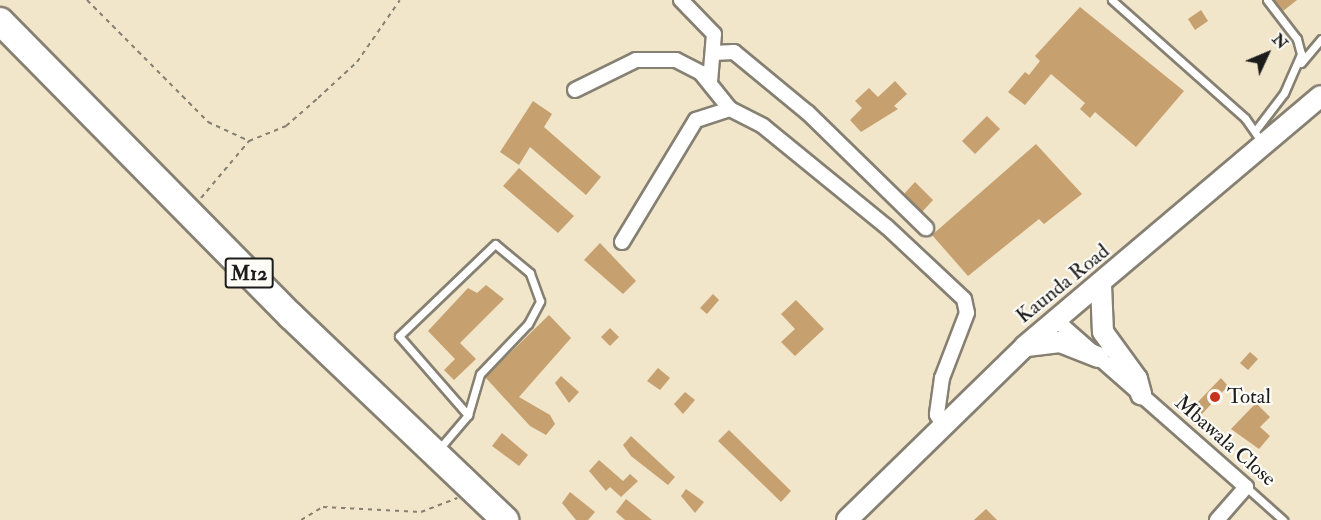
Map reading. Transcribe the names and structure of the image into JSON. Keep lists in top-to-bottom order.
{
  "streets": {
    "highway": ["M12"],
    "main road": ["Kaunda Road"],
    "street": ["Mbawala Close"]
  },
  "crossings": [
    ["Kaunda Road", "Mbawala Close"]
  ],
  "places": ["Total"],
  "north": "top right"
}
